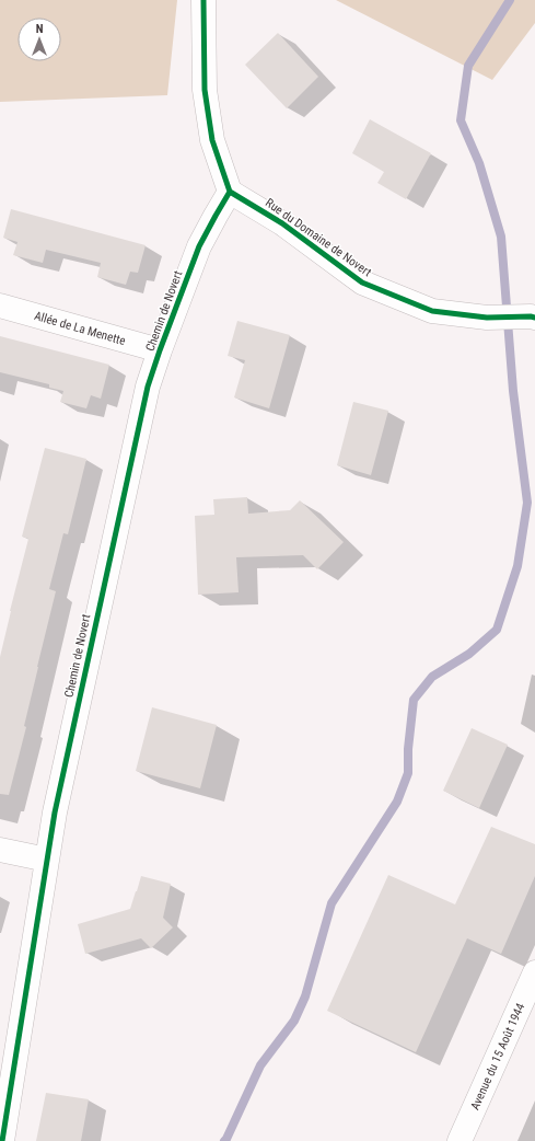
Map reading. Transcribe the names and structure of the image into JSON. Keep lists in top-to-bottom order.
{
  "streets": {
    "street": [
      "Rue du Domaine de Novert",
      "Chemin de Novert",
      "Allée de La Menette",
      "Avenue du 15 Août 1944"
    ]
  },
  "crossings": [
    ["Rue du Domaine de Novert", "Chemin de Novert"],
    ["Chemin de Novert", "Allée de La Menette"]
  ],
  "north": "top"
}
